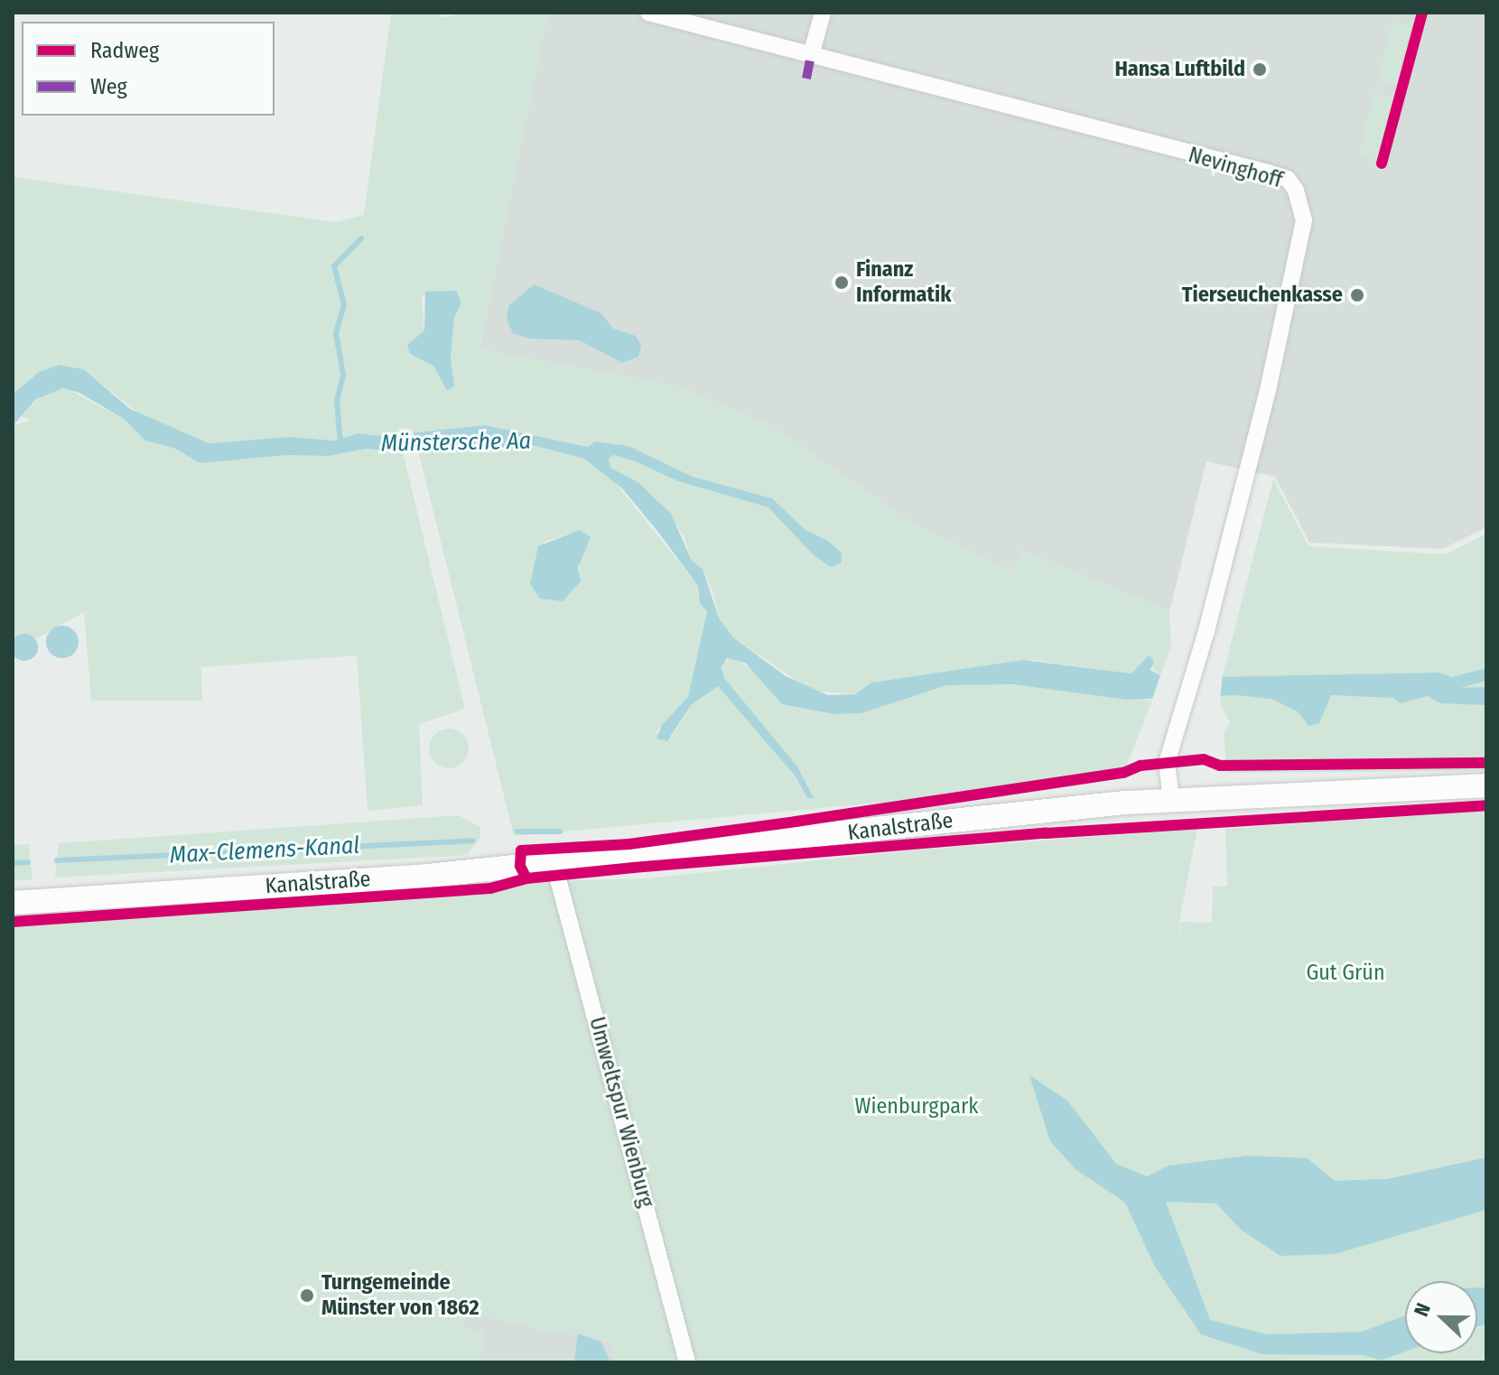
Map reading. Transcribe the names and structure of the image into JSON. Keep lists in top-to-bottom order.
{
  "streets": {
    "main road": ["Kanalstraße"],
    "street": ["Nevinghoff", "Umweltspur Wienburg"]
  },
  "crossings": [
    ["Nevinghoff", "Kanalstraße"],
    ["Kanalstraße", "Umweltspur Wienburg"]
  ],
  "water": ["Münstersche Aa", "Max-Clemens-Kanal"],
  "parks": ["Gut Grün", "Wienburgpark"],
  "places": [
    "Hansa Luftbild",
    "Finanz Informatik",
    "Tierseuchenkasse",
    "Turngemeinde Münster von 1862"
  ],
  "legend": ["Radweg", "Weg"],
  "north": "left"
}
